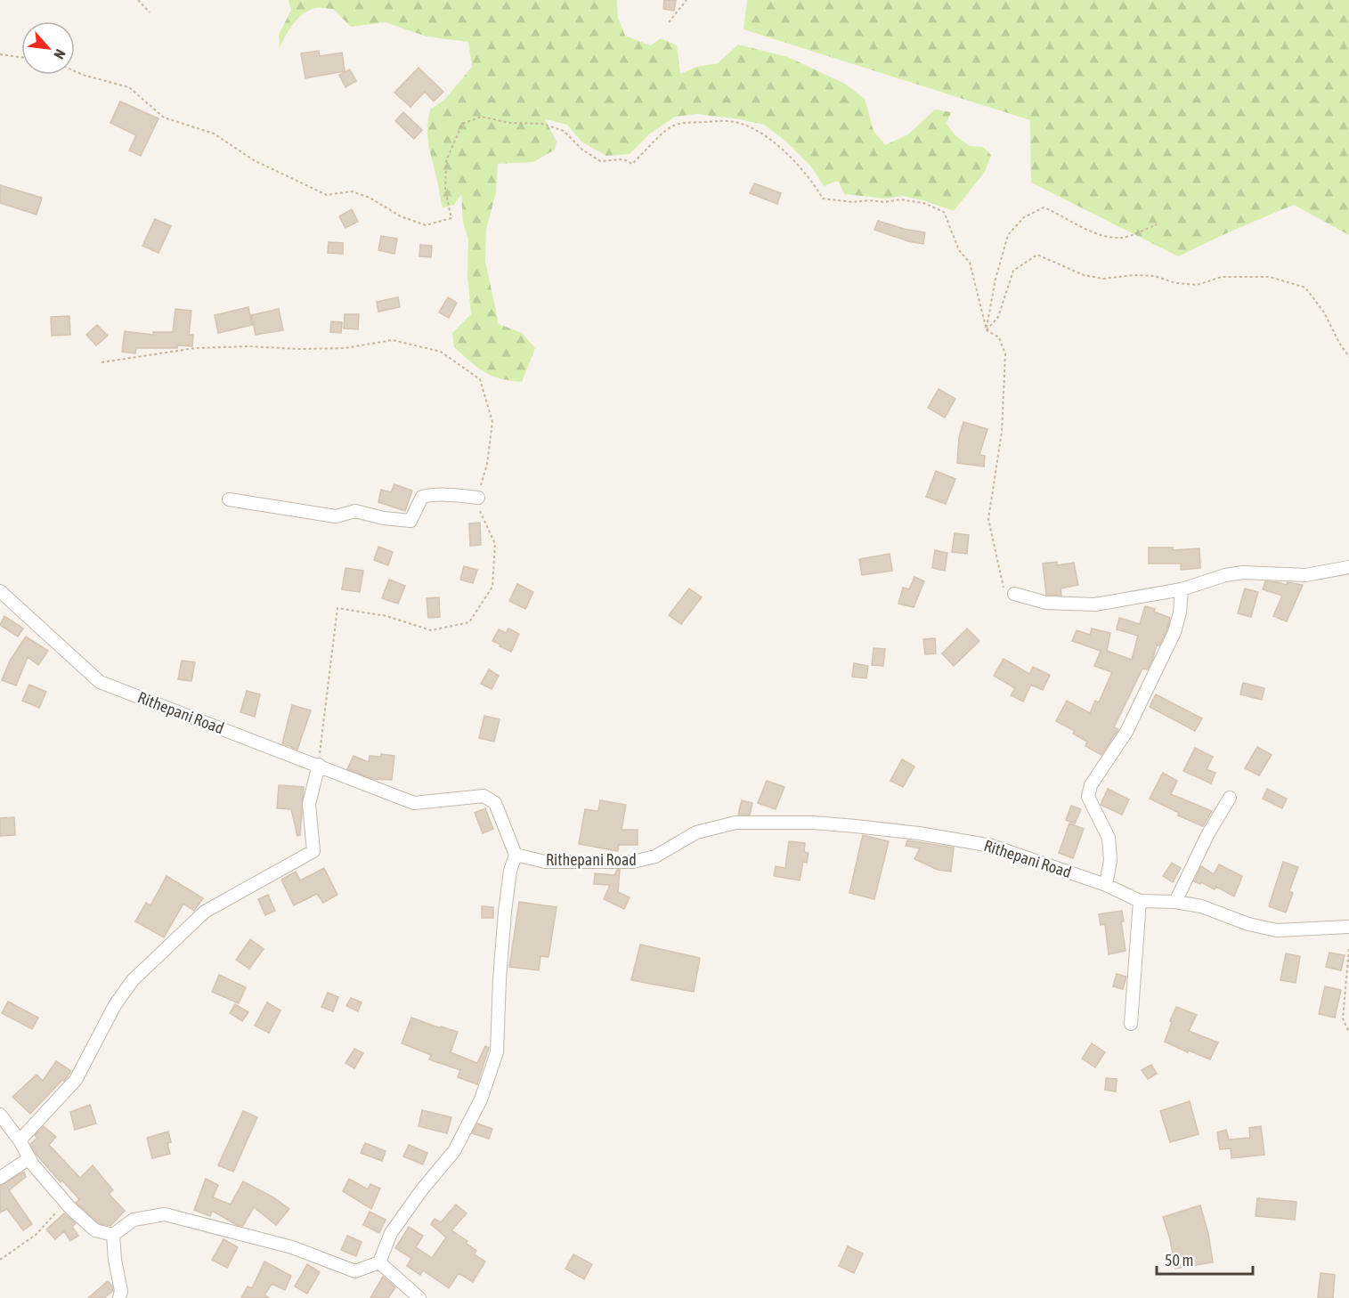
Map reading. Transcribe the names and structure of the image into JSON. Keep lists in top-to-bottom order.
{
  "streets": {
    "street": ["Rithepani Road"]
  },
  "scale_bar": "50 m",
  "north": "bottom right"
}
